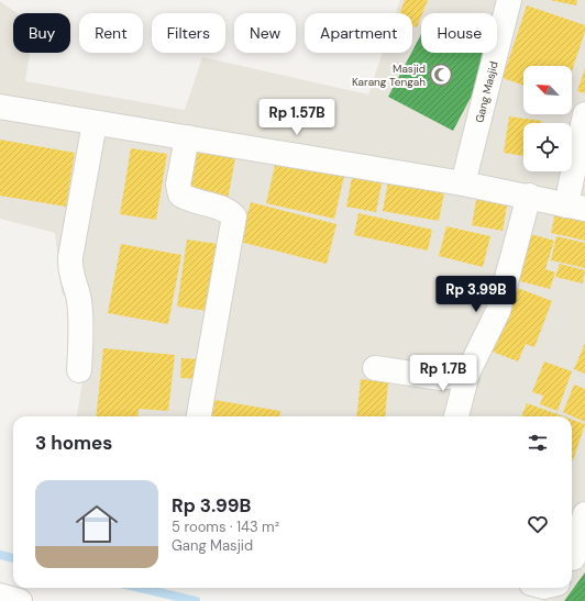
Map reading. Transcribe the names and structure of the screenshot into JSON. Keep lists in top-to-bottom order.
{
  "streets": {
    "street": ["Gang Masjid"]
  },
  "places": {
    "mosque": ["Masjid Karang Tengah"]
  },
  "north": "top left",
  "page": {
    "chip": [
      "Buy",
      "Rent",
      "Filters",
      "New",
      "Apartment",
      "House"
    ],
    "price": ["Rp 1.57B", "Rp 3.99B", "Rp 1.7B"],
    "heading": "3 homes",
    "list": [
      {
        "name": "Rp 3.99B",
        "note": "5 rooms · 143 m² · Gang Masjid"
      }
    ]
  }
}
